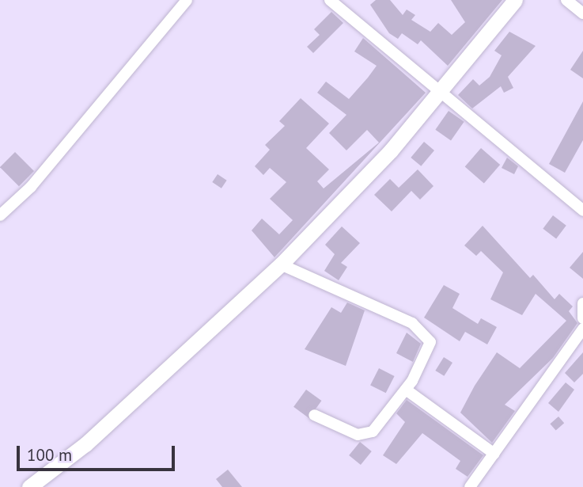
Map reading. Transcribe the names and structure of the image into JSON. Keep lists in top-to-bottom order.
{
  "scale_bar": "100 m"
}
